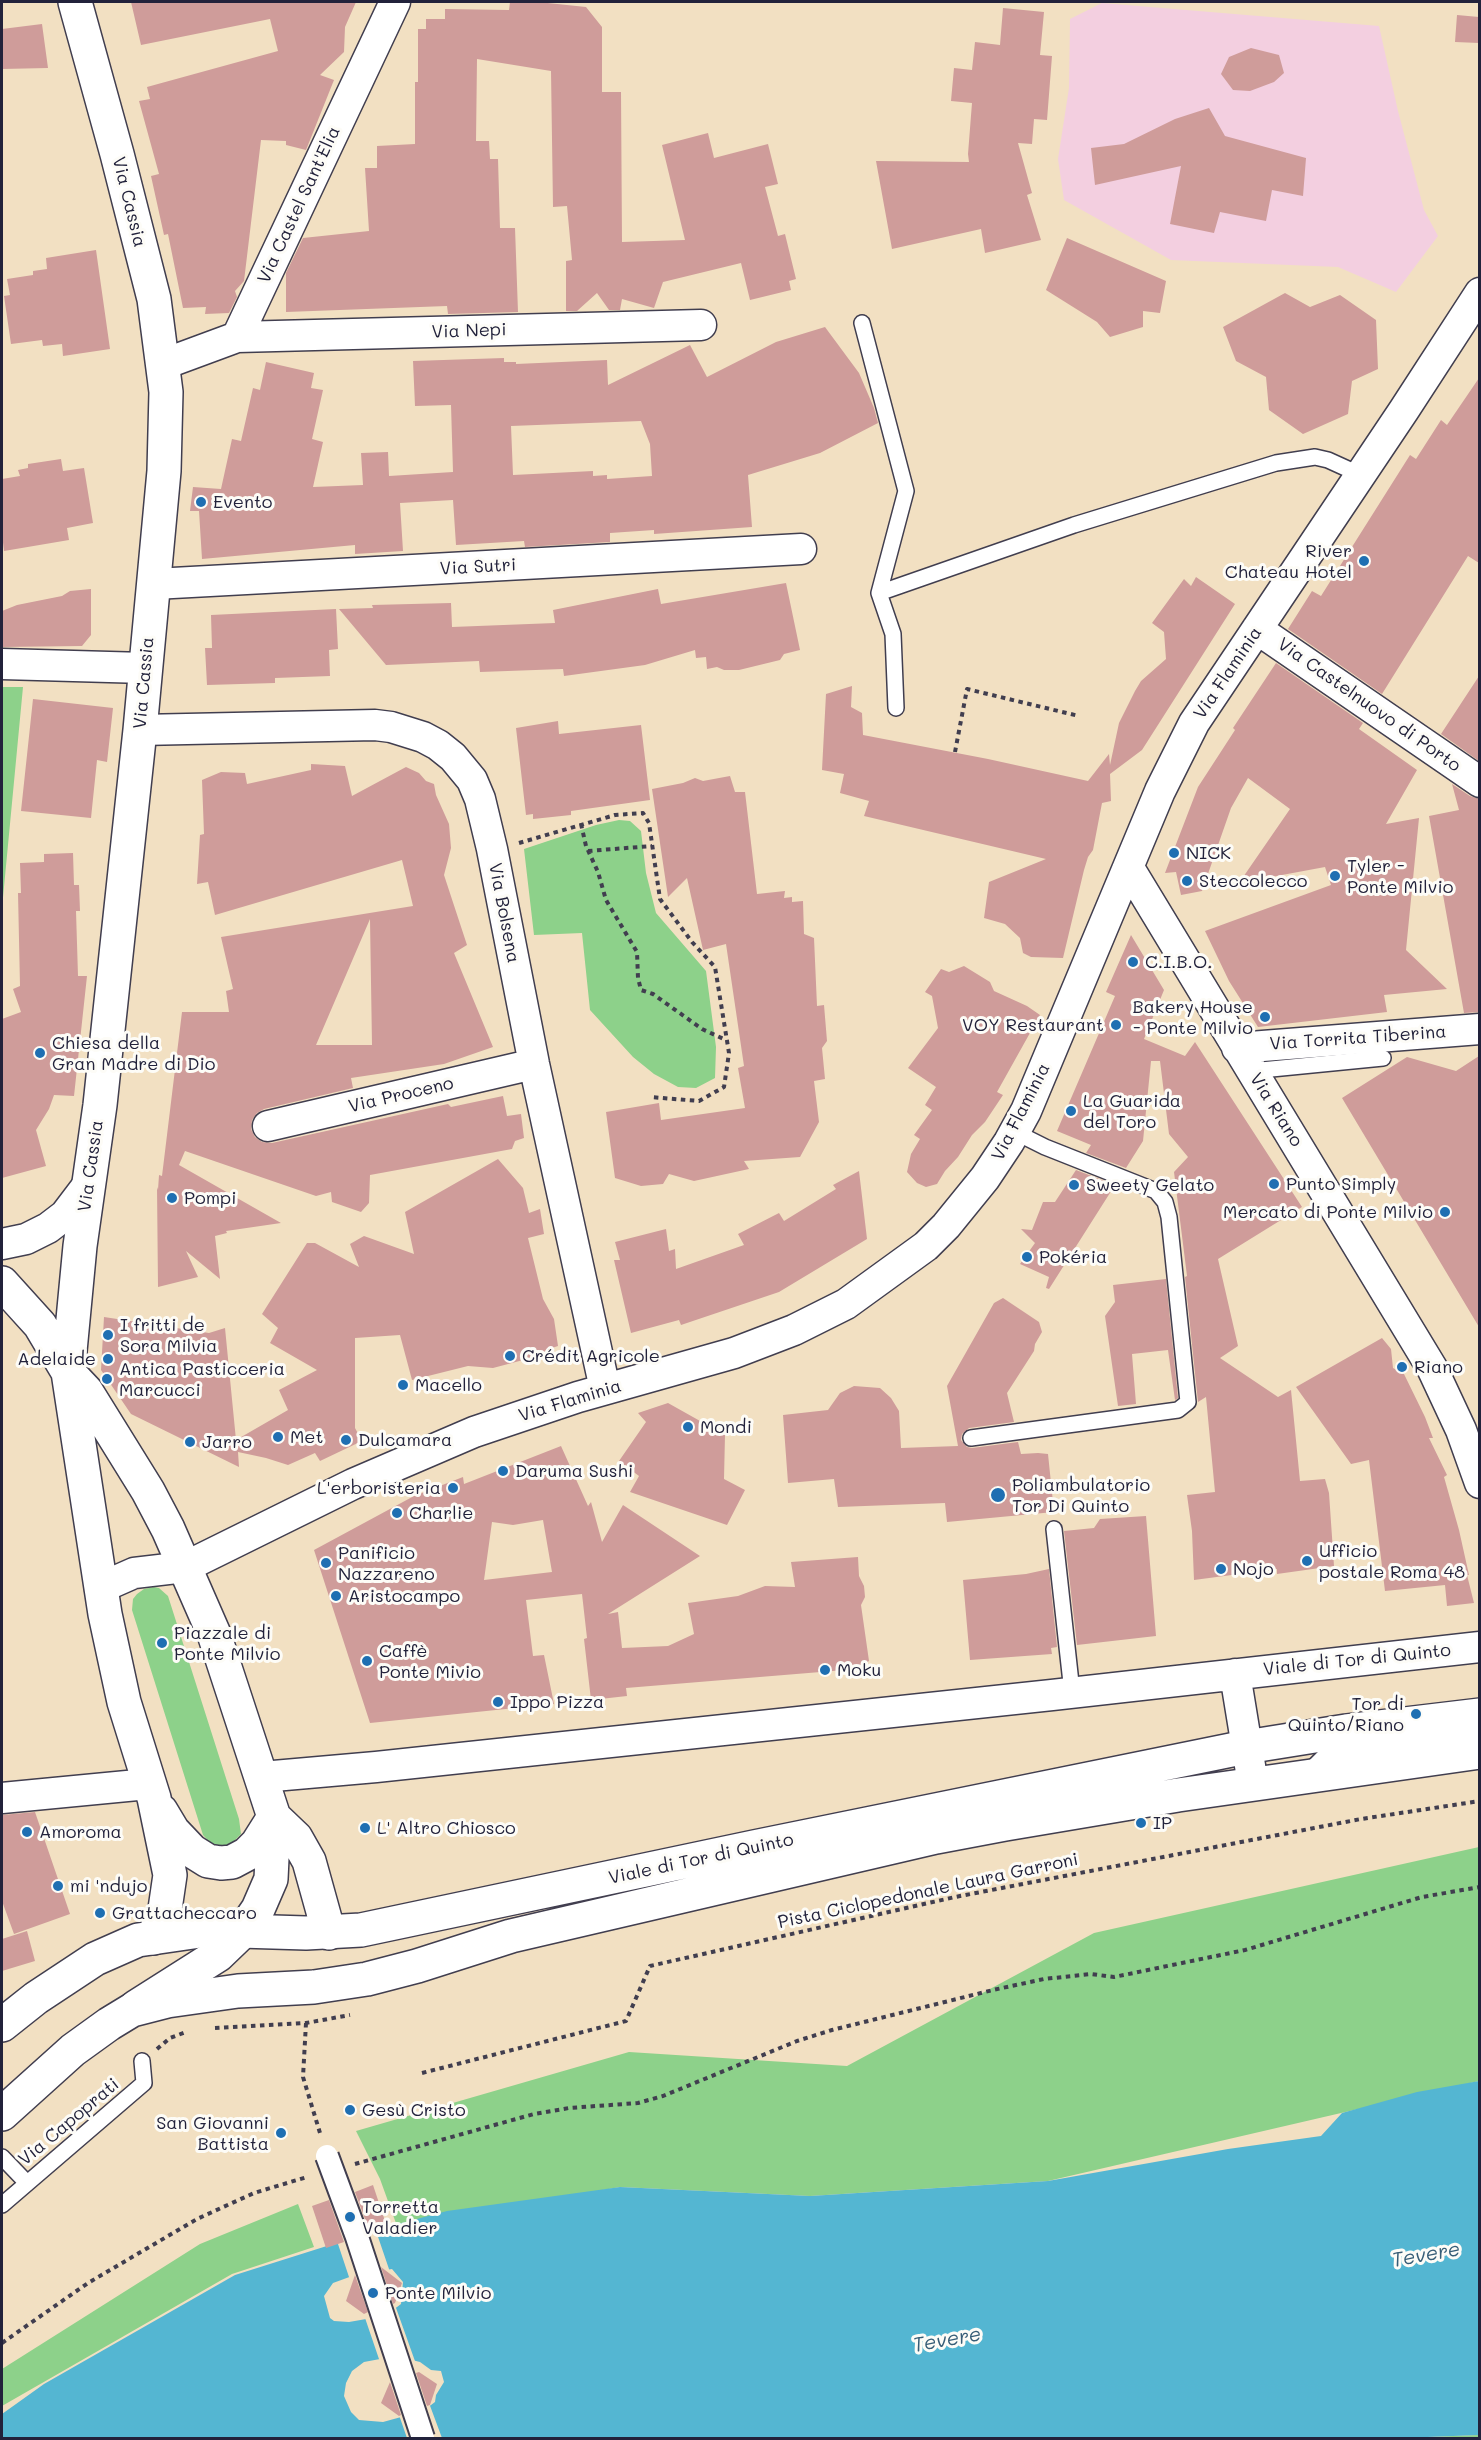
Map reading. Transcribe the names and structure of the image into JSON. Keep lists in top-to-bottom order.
{
  "streets": {
    "street": [
      "Via Cassia",
      "Via Castel Sant'Elia",
      "Via Nepi",
      "Via Sutri",
      "Via Flaminia",
      "Via Castelnuovo di Porto",
      "Via Bolsena",
      "Via Torrita Tiberina",
      "Via Proceno",
      "Via Riano",
      "Viale di Tor di Quinto"
    ],
    "lane": ["Via Capoprati"],
    "path": ["Pista Ciclopedonale Laura Garroni"]
  },
  "crossings": [
    ["Via Cassia", "Via Sutri"],
    ["Via Cassia", "Via Bolsena"],
    ["Via Castel Sant'Elia", "Via Nepi"],
    ["Via Flaminia", "Via Castelnuovo di Porto"],
    ["Via Flaminia", "Via Bolsena"],
    ["Via Flaminia", "Via Riano"],
    ["Via Bolsena", "Via Proceno"],
    ["Via Torrita Tiberina", "Via Riano"]
  ],
  "water": ["Tevere"],
  "places": [
    "Evento",
    "River Chateau Hotel",
    "NICK",
    "Tyler - Ponte Milvio",
    "Steccolecco",
    "C.I.B.O.",
    "Bakery House - Ponte Milvio",
    "VOY Restaurant",
    "Chiesa della Gran Madre di Dio",
    "La Guarida del Toro",
    "Punto Simply",
    "Sweety Gelato",
    "Pompi",
    "Mercato di Ponte Milvio",
    "Pokéria",
    "I fritti de Sora Milvia",
    "Crédit Agricole",
    "Adelaide",
    "Riano",
    "Antica Pasticceria Marcucci",
    "Macello",
    "Mondi",
    "Met",
    "Dulcamara",
    "Jarro",
    "Daruma Sushi",
    "L'erboristeria",
    "Poliambulatorio Tor Di Quinto",
    "Charlie",
    "Ufficio postale Roma 48",
    "Panificio Nazzareno",
    "Nojo",
    "Aristocampo",
    "Piazzale di Ponte Milvio",
    "Caffè Ponte Mivio",
    "Moku",
    "Ippo Pizza",
    "Tor di Quinto/Riano",
    "IP",
    "L' Altro Chiosco",
    "Amoroma",
    "mi 'ndujo",
    "Grattacheccaro",
    "Gesù Cristo",
    "San Giovanni Battista",
    "Torretta Valadier",
    "Ponte Milvio"
  ]
}
